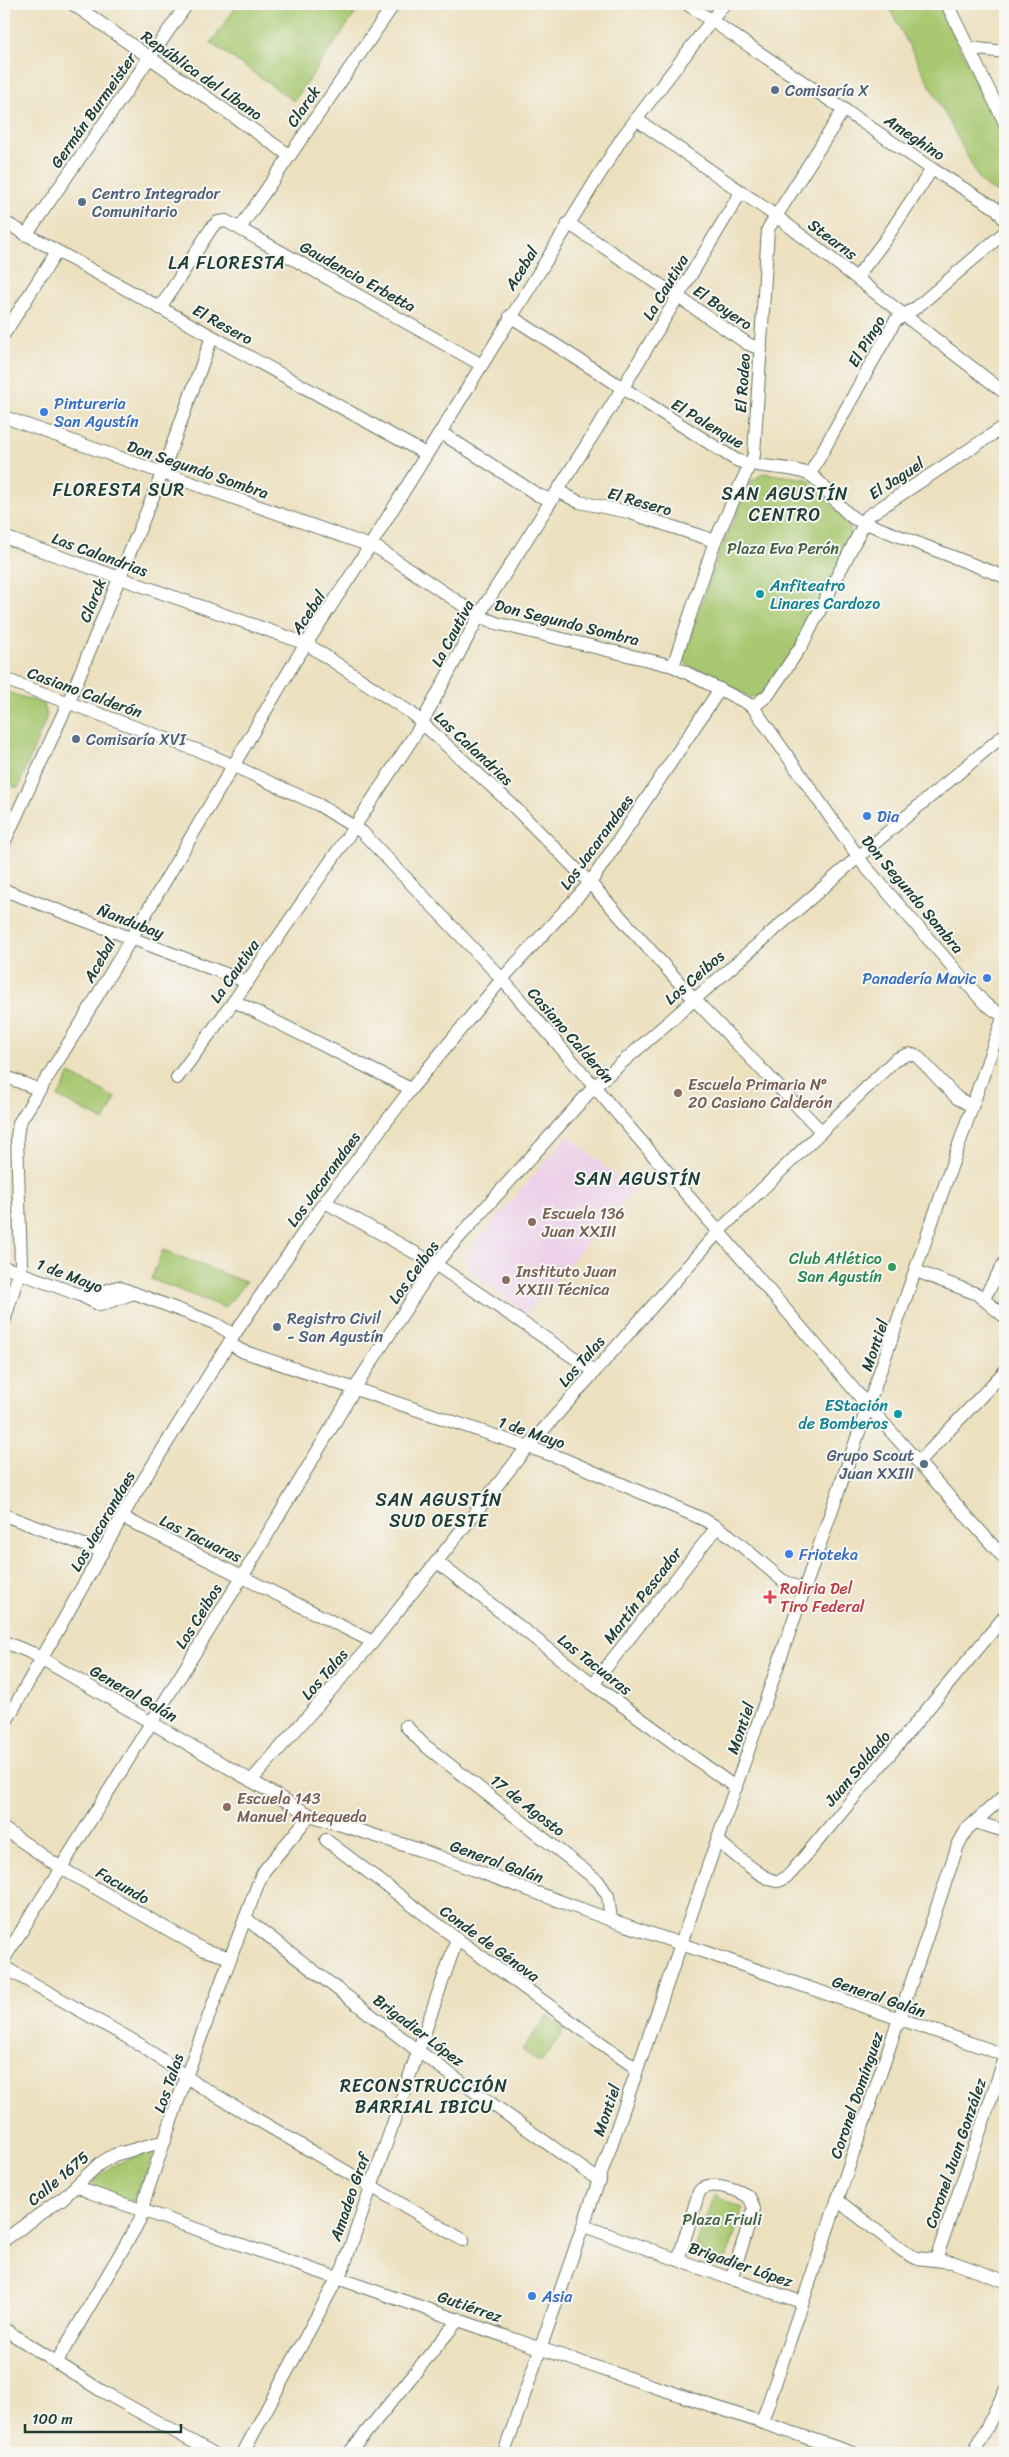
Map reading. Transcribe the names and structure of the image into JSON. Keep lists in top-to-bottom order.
{
  "streets": {
    "street": [
      "República del Líbano",
      "Clarck",
      "Germán Burmeister",
      "Ameghino",
      "Stearns",
      "Acebal",
      "Gaudencio Erbetta",
      "La Cautiva",
      "El Boyero",
      "El Resero",
      "El Pingo",
      "El Rodeo",
      "El Palenque",
      "Don Segundo Sombra",
      "El Jaguel",
      "Las Calandrias",
      "Casiano Calderón",
      "Los Jacarandaes",
      "Ñandubay",
      "Los Ceibos",
      "1 de Mayo",
      "Montiel",
      "Los Talas",
      "Las Tacuaras",
      "Martín Pescador",
      "General Galán",
      "Juan Soldado",
      "17 de Agosto",
      "Facundo",
      "Conde de Génova",
      "Brigadier López",
      "Coronel Domínguez",
      "Coronel Juan González",
      "Calle 1675",
      "Amadeo Graf",
      "Gutiérrez"
    ]
  },
  "crossings": [
    ["República del Líbano", "Clarck"],
    ["República del Líbano", "Germán Burmeister"],
    ["Clarck", "Gaudencio Erbetta"],
    ["Clarck", "El Resero"],
    ["Clarck", "Don Segundo Sombra"],
    ["Clarck", "Las Calandrias"],
    ["Clarck", "Casiano Calderón"],
    ["Germán Burmeister", "El Resero"],
    ["Ameghino", "Acebal"],
    ["Ameghino", "El Rodeo"],
    ["Stearns", "Acebal"],
    ["Stearns", "La Cautiva"],
    ["Stearns", "El Pingo"],
    ["Stearns", "El Rodeo"],
    ["Acebal", "Gaudencio Erbetta"],
    ["Acebal", "El Boyero"],
    ["Acebal", "El Resero"],
    ["Acebal", "El Palenque"],
    ["Acebal", "Don Segundo Sombra"],
    ["Acebal", "Las Calandrias"],
    ["Acebal", "Casiano Calderón"],
    ["Acebal", "Ñandubay"],
    ["Acebal", "1 de Mayo"],
    ["Gaudencio Erbetta", "El Resero"],
    ["La Cautiva", "El Boyero"],
    ["La Cautiva", "El Resero"],
    ["La Cautiva", "El Palenque"],
    ["La Cautiva", "Don Segundo Sombra"],
    ["La Cautiva", "Las Calandrias"],
    ["La Cautiva", "Casiano Calderón"],
    ["La Cautiva", "Ñandubay"],
    ["El Boyero", "El Rodeo"],
    ["El Resero", "El Rodeo"],
    ["El Pingo", "El Palenque"],
    ["El Rodeo", "El Palenque"],
    ["El Rodeo", "Don Segundo Sombra"],
    ["Don Segundo Sombra", "El Jaguel"],
    ["Don Segundo Sombra", "Los Jacarandaes"],
    ["Don Segundo Sombra", "Los Ceibos"],
    ["Don Segundo Sombra", "Montiel"],
    ["Las Calandrias", "Los Jacarandaes"],
    ["Las Calandrias", "Los Ceibos"],
    ["Las Calandrias", "Los Talas"],
    ["Casiano Calderón", "Los Jacarandaes"],
    ["Casiano Calderón", "Los Ceibos"],
    ["Casiano Calderón", "Montiel"],
    ["Casiano Calderón", "Los Talas"],
    ["Los Jacarandaes", "1 de Mayo"],
    ["Los Jacarandaes", "Las Tacuaras"],
    ["Los Jacarandaes", "General Galán"],
    ["Los Ceibos", "1 de Mayo"],
    ["Los Ceibos", "Las Tacuaras"],
    ["Los Ceibos", "General Galán"],
    ["Los Ceibos", "Facundo"],
    ["1 de Mayo", "Montiel"],
    ["1 de Mayo", "Los Talas"],
    ["1 de Mayo", "Martín Pescador"],
    ["Montiel", "Los Talas"],
    ["Montiel", "Las Tacuaras"],
    ["Montiel", "General Galán"],
    ["Montiel", "Juan Soldado"],
    ["Montiel", "Conde de Génova"],
    ["Montiel", "Brigadier López"],
    ["Montiel", "Gutiérrez"],
    ["Los Talas", "Las Tacuaras"],
    ["Los Talas", "General Galán"],
    ["Los Talas", "Facundo"],
    ["Los Talas", "Brigadier López"],
    ["Los Talas", "Calle 1675"],
    ["Los Talas", "Gutiérrez"],
    ["Las Tacuaras", "Martín Pescador"],
    ["General Galán", "17 de Agosto"],
    ["General Galán", "Coronel Domínguez"],
    ["General Galán", "Coronel Juan González"],
    ["Conde de Génova", "Amadeo Graf"],
    ["Brigadier López", "Coronel Domínguez"],
    ["Brigadier López", "Amadeo Graf"],
    ["Coronel Domínguez", "Gutiérrez"],
    ["Calle 1675", "Gutiérrez"],
    ["Amadeo Graf", "Gutiérrez"]
  ],
  "districts": [
    "LA FLORESTA",
    "FLORESTA SUR",
    "SAN AGUSTÍN CENTRO",
    "SAN AGUSTÍN",
    "SAN AGUSTÍN SUD OESTE",
    "RECONSTRUCCIÓN BARRIAL IBICU"
  ],
  "parks": ["Plaza Eva Perón", "Plaza Friuli"],
  "places": {
    "other": [
      "Comisaría X",
      "Centro Integrador Comunitario",
      "Pintureria San Agustín",
      "Anfiteatro Linares Cardozo",
      "Comisaría XVI",
      "Dia",
      "Panadería Mavic",
      "Escuela Primaria Nº 20 Casiano Calderón",
      "Escuela 136 Juan XXIII",
      "Club Atlético San Agustín",
      "Instituto Juan XXIII Técnica",
      "Registro Civil - San Agustín",
      "EStación de Bomberos",
      "Grupo Scout Juan XXIII",
      "Frioteka",
      "Escuela 143 Manuel Antequeda",
      "Asia"
    ],
    "health": ["Roliria Del Tiro Federal"]
  },
  "scale_bar": "100 m"
}
